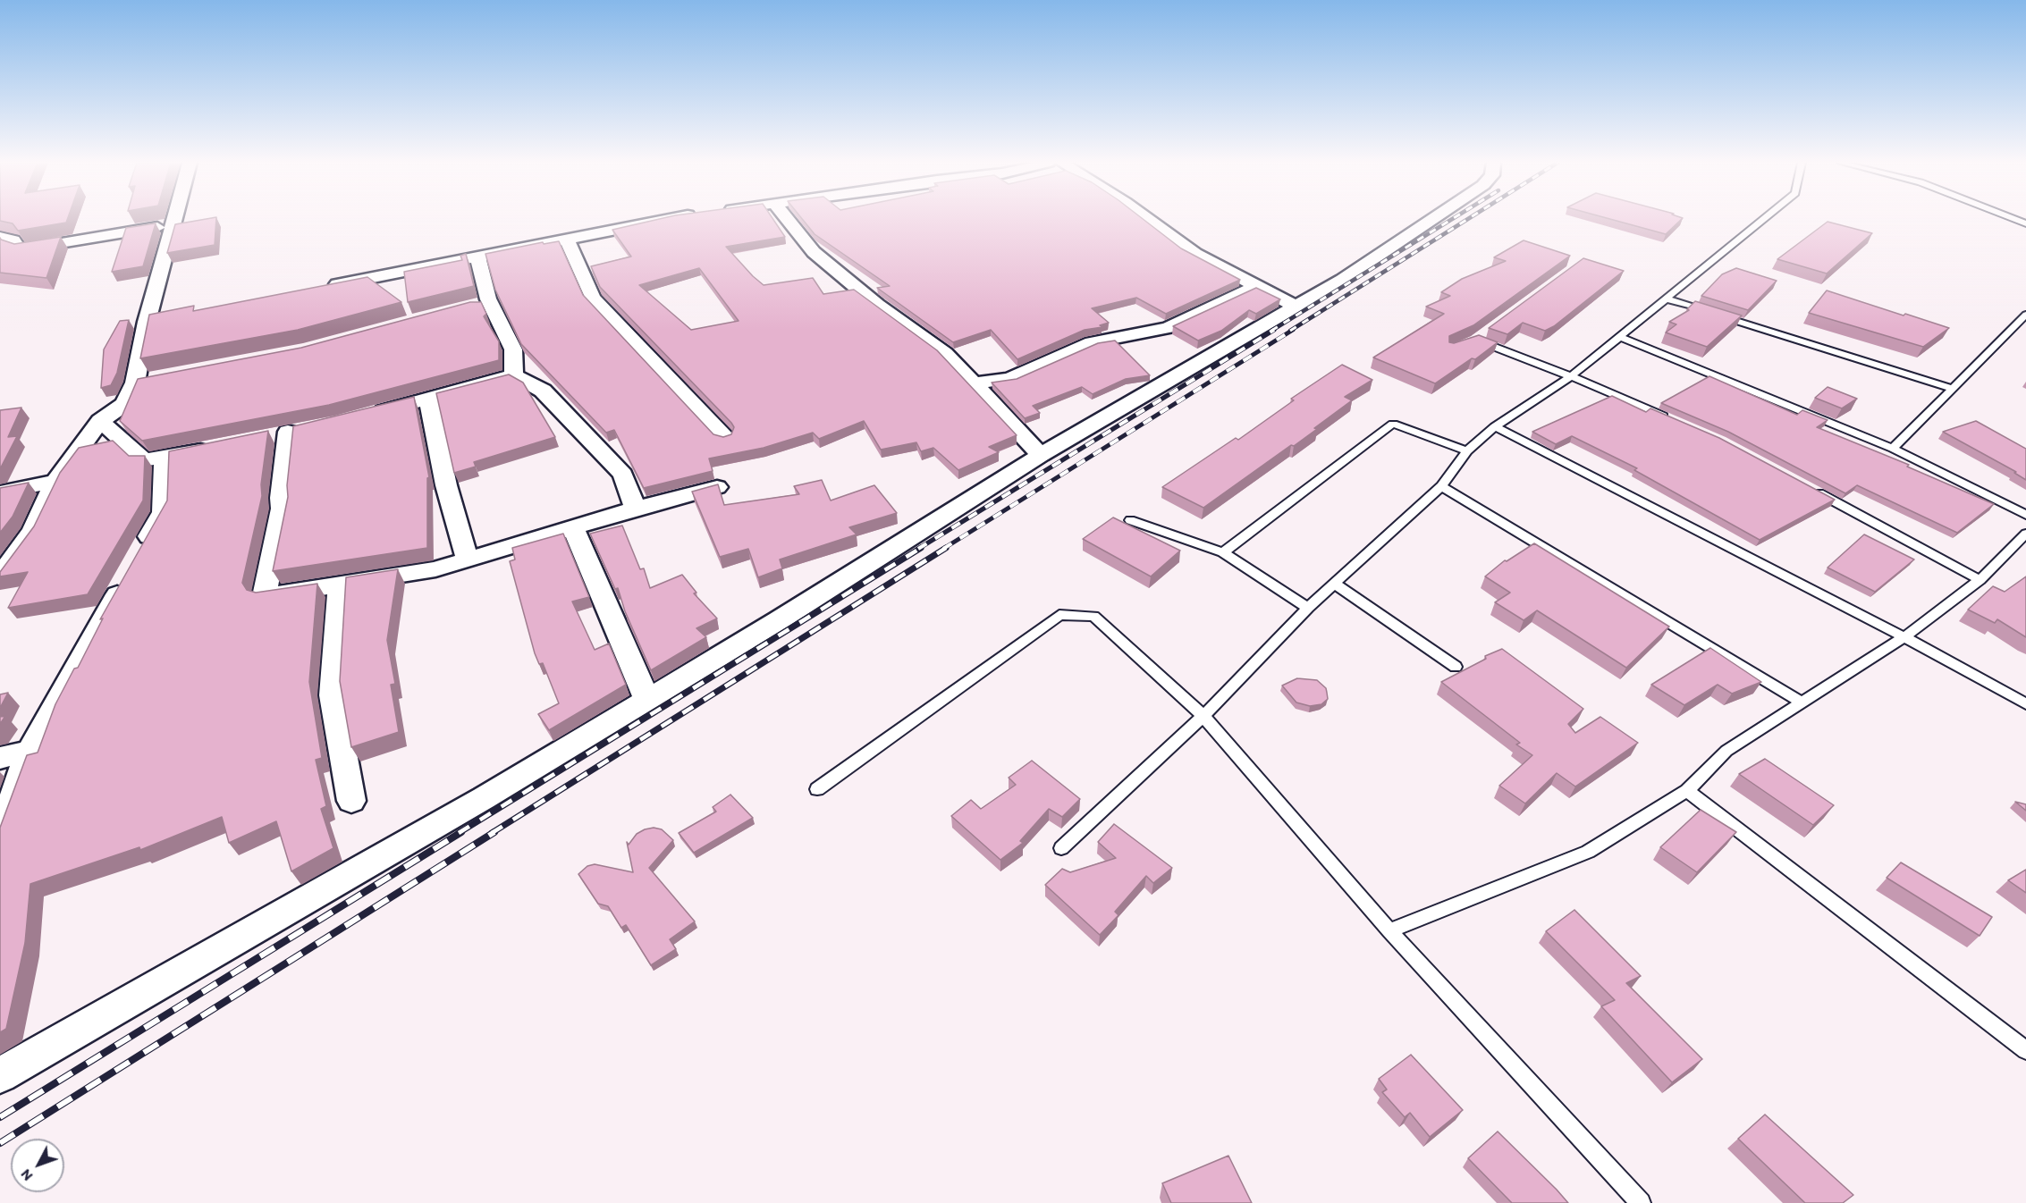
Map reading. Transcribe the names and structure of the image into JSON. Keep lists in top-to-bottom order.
{
  "north": "bottom left"
}
